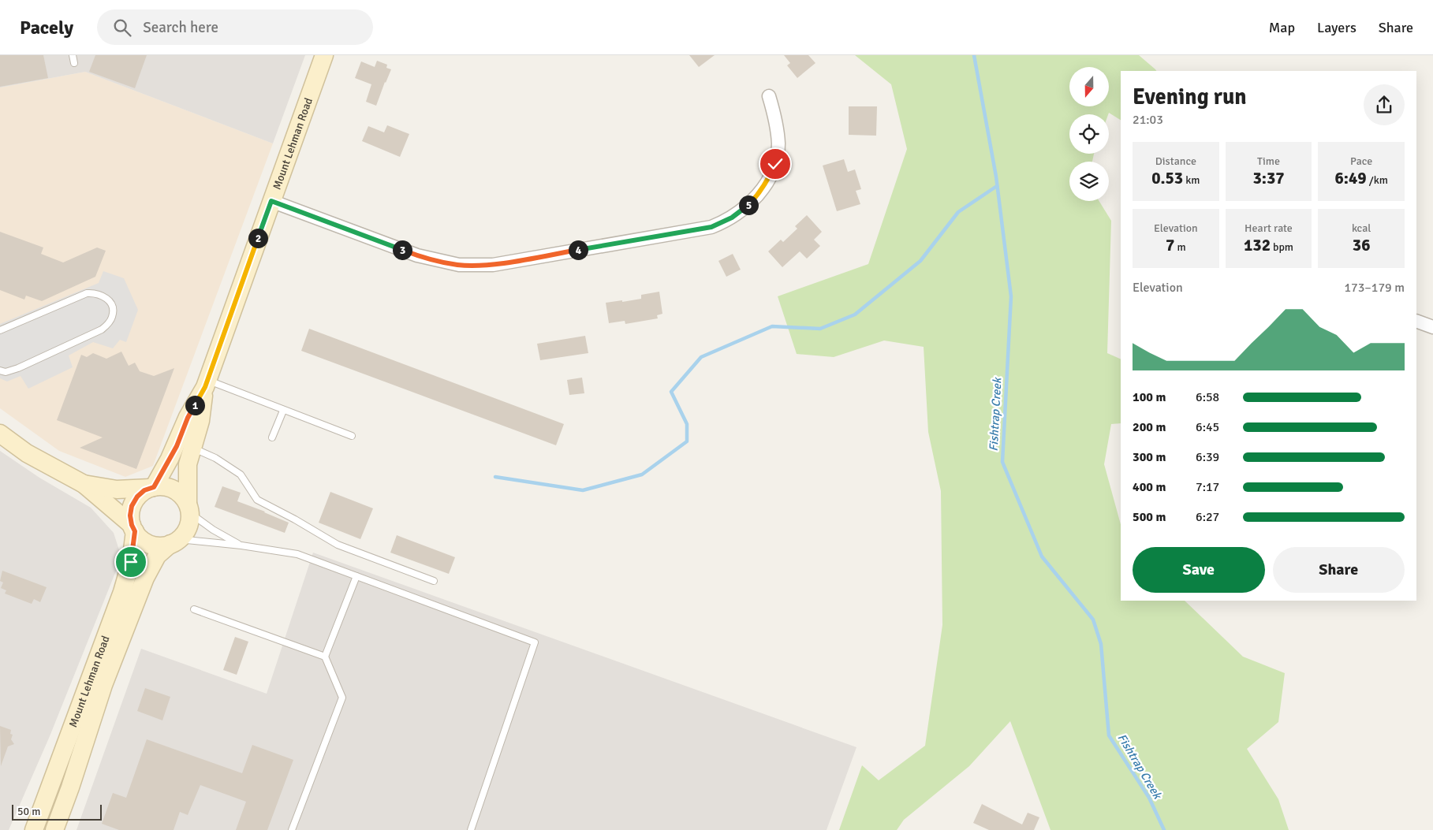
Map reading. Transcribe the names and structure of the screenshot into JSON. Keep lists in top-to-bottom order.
{
  "streets": {
    "main road": ["Mount Lehman Road"]
  },
  "water": ["Fishtrap Creek"],
  "scale_bar": "50 m",
  "north": "bottom",
  "page": {
    "header": "Pacely",
    "search": "Search here",
    "nav": ["Map", "Layers", "Share"],
    "heading": ["Evening run", "21:03"],
    "stats": [
      ["Distance", "0.53 km"],
      ["Time", "3:37"],
      ["Pace", "6:49 /km"],
      ["Elevation", "7 m"],
      ["Heart rate", "132 bpm"],
      ["kcal", "36"]
    ],
    "pins": [
      "5",
      "2",
      "3",
      "4",
      "1"
    ],
    "chart": ["Elevation", "173–179 m"],
    "list": [
      {
        "name": "100 m",
        "note": "6:58"
      },
      {
        "name": "200 m",
        "note": "6:45"
      },
      {
        "name": "300 m",
        "note": "6:39"
      },
      {
        "name": "400 m",
        "note": "7:17"
      },
      {
        "name": "500 m",
        "note": "6:27"
      }
    ],
    "buttons": ["Save", "Share"],
    "scale": "50 m"
  }
}
